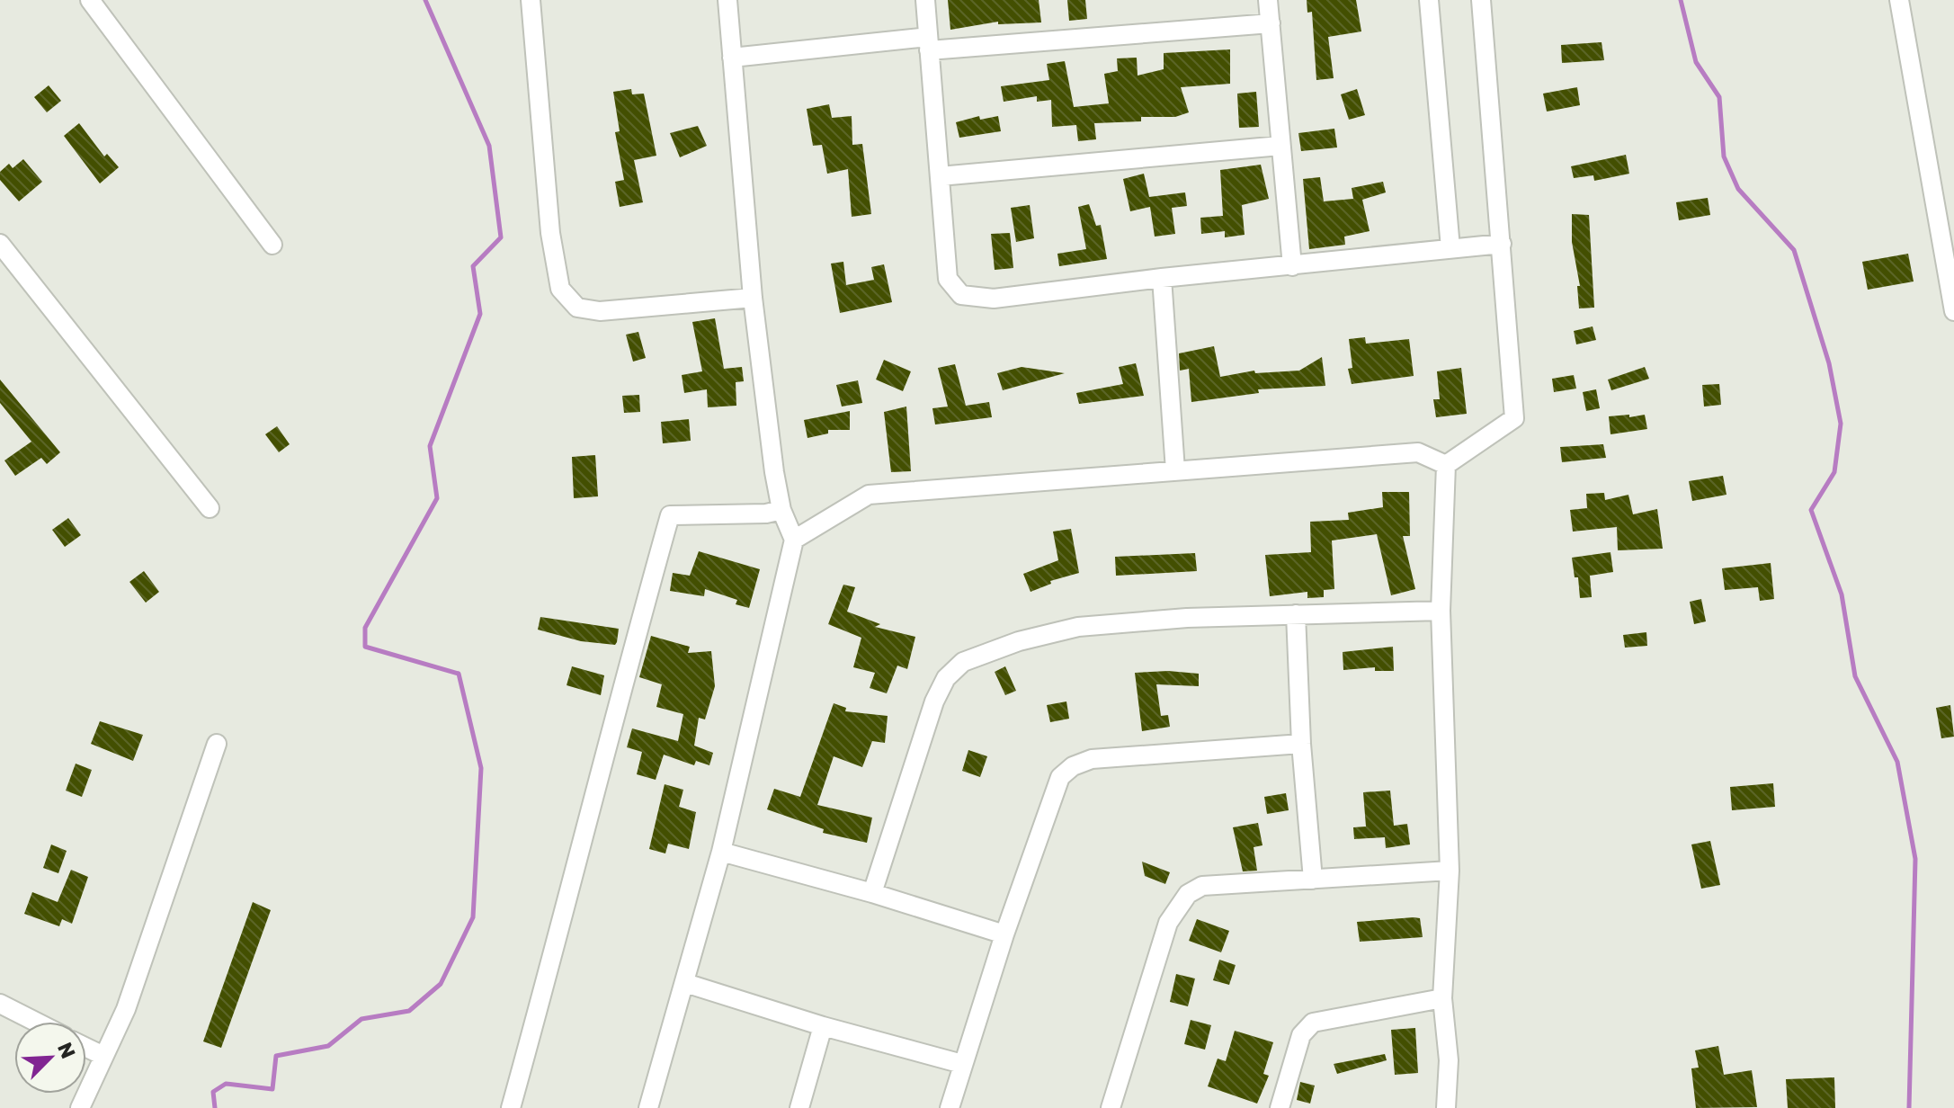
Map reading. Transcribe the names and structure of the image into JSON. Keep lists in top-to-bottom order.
{
  "north": "top right"
}
